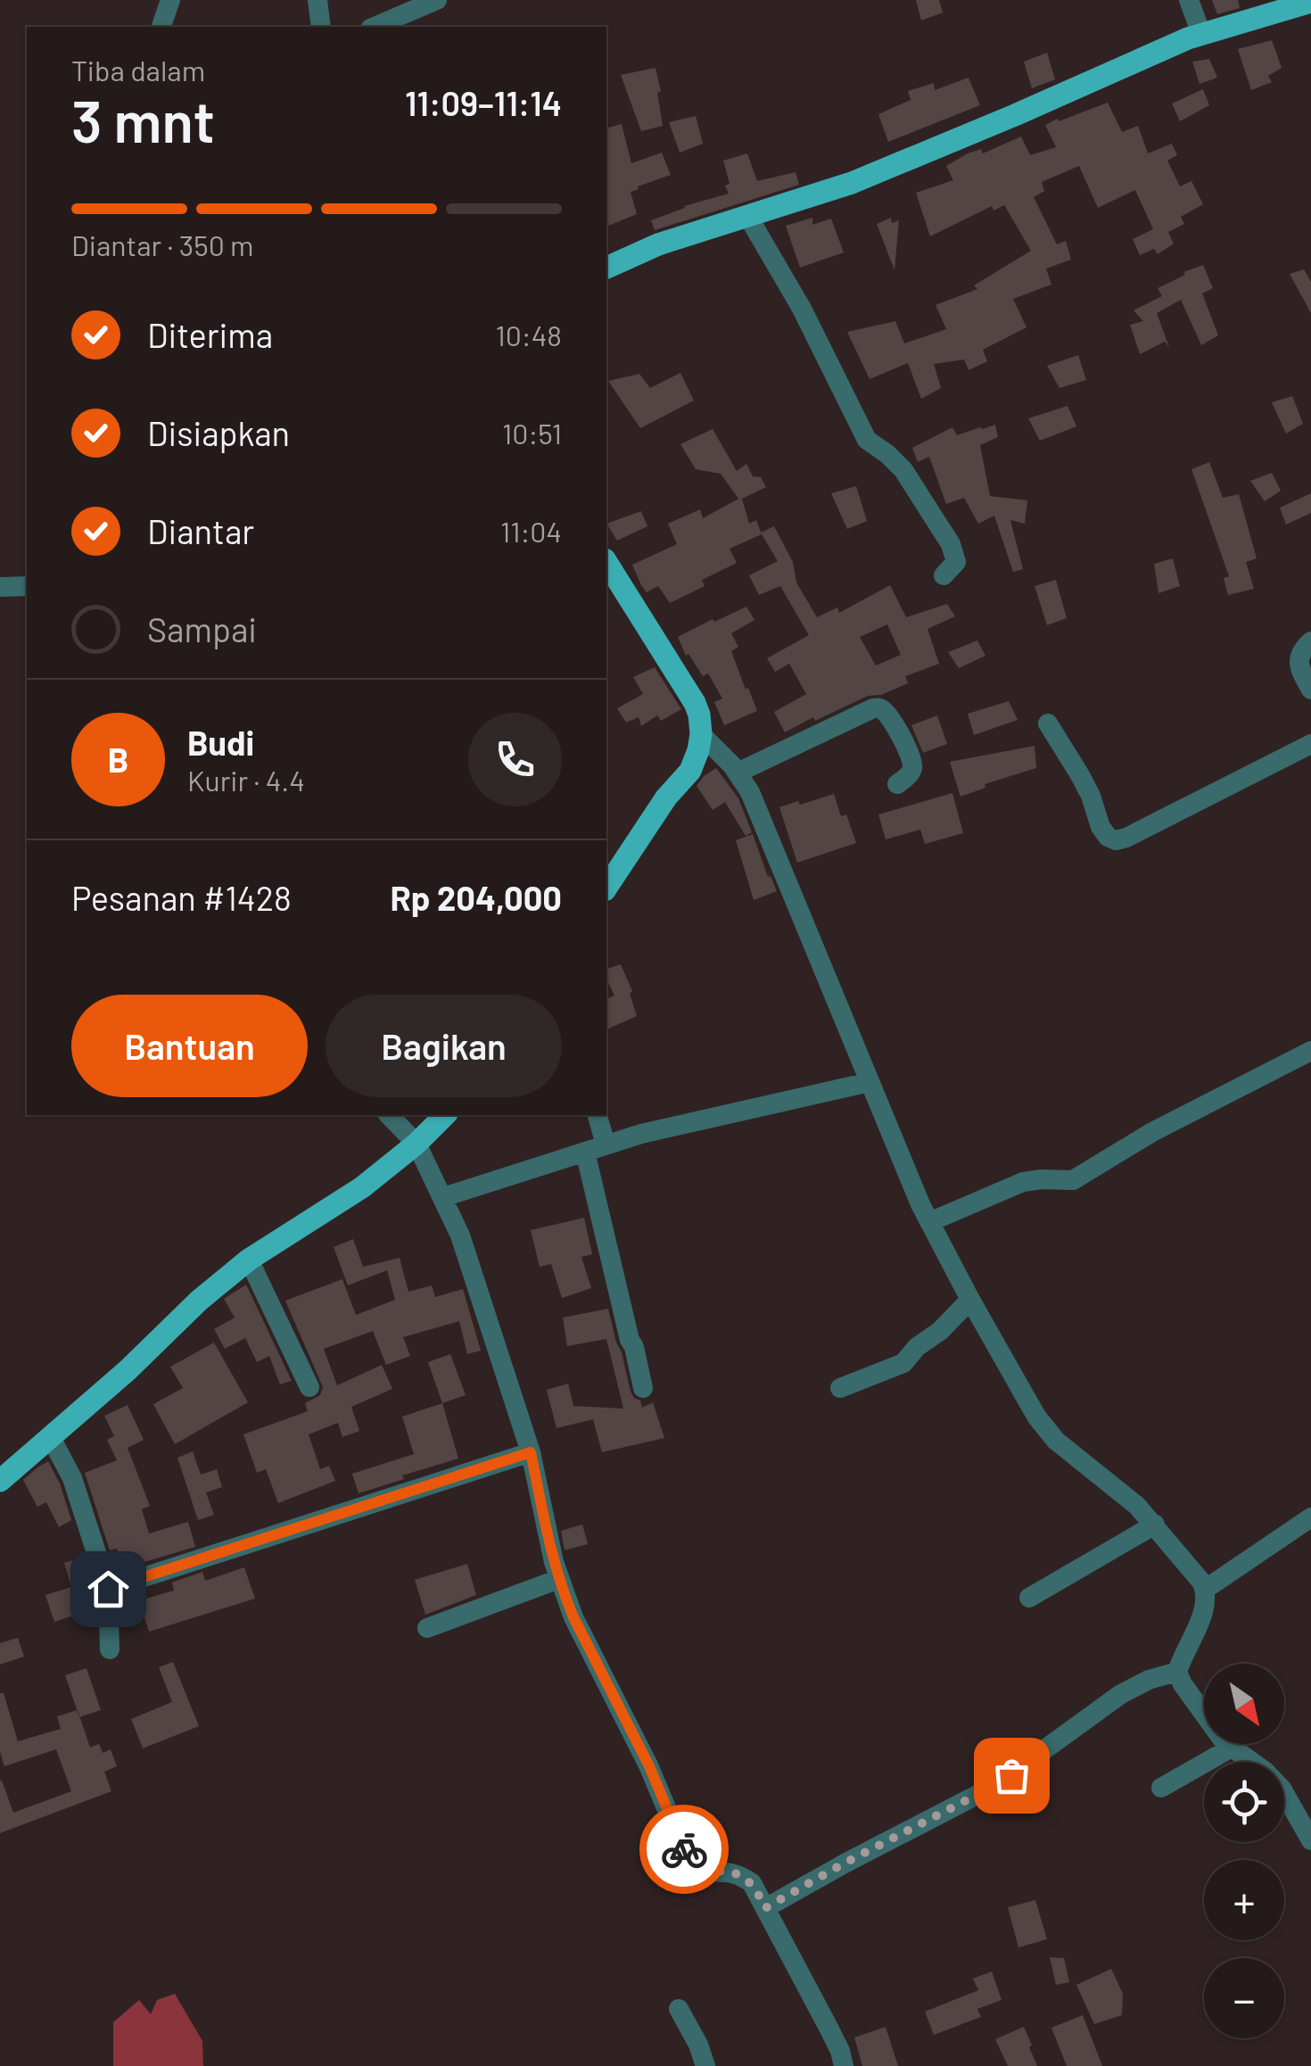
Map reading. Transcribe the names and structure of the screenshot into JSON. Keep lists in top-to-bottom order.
{
  "north": "bottom right",
  "page": {
    "heading": ["3 mnt", "Tiba dalam", "11:09–11:14"],
    "panel": [
      "Budi",
      "Kurir · 4.4",
      "Pesanan #1428",
      "Rp 204,000"
    ],
    "bar": "Diantar · 350 m",
    "list": [
      ["Diterima", "10:48"],
      ["Disiapkan", "10:51"],
      ["Diantar", "11:04"],
      "Sampai"
    ],
    "round": "B",
    "buttons": ["Bantuan", "Bagikan"],
    "map_buttons": ["+", "−"]
  }
}
